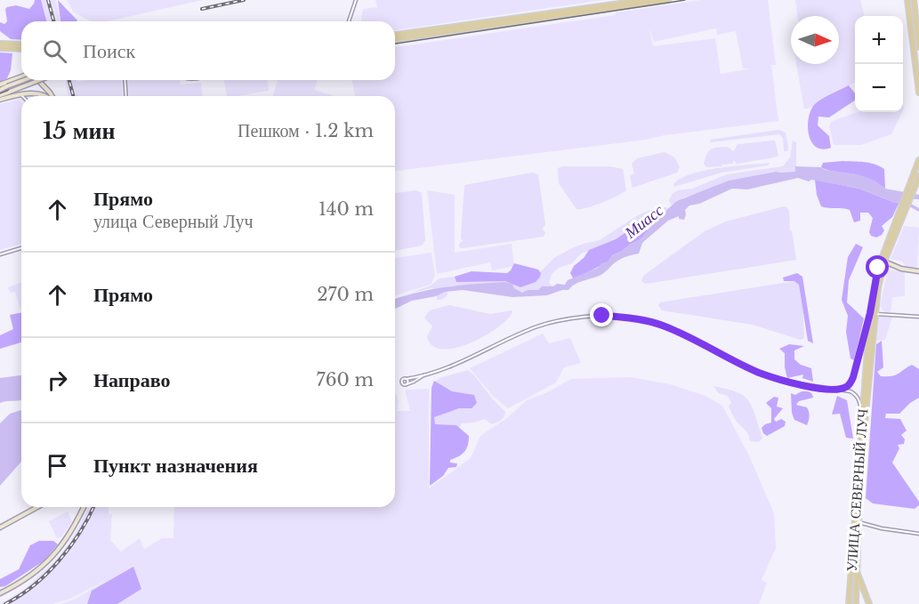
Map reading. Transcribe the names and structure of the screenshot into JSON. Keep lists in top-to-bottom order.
{
  "streets": {
    "main road": ["УЛИЦА СЕВЕРНЫЙ ЛУЧ"]
  },
  "water": ["Миасс"],
  "north": "right",
  "page": {
    "map_buttons": ["+", "−"],
    "search": "Поиск",
    "heading": ["15 мин", "Пешком · 1.2 km"],
    "list": [
      ["Прямо", "улица Северный Луч", "140 m"],
      ["Прямо", "270 m"],
      ["Направо", "760 m"],
      "Пункт назначения"
    ]
  }
}
